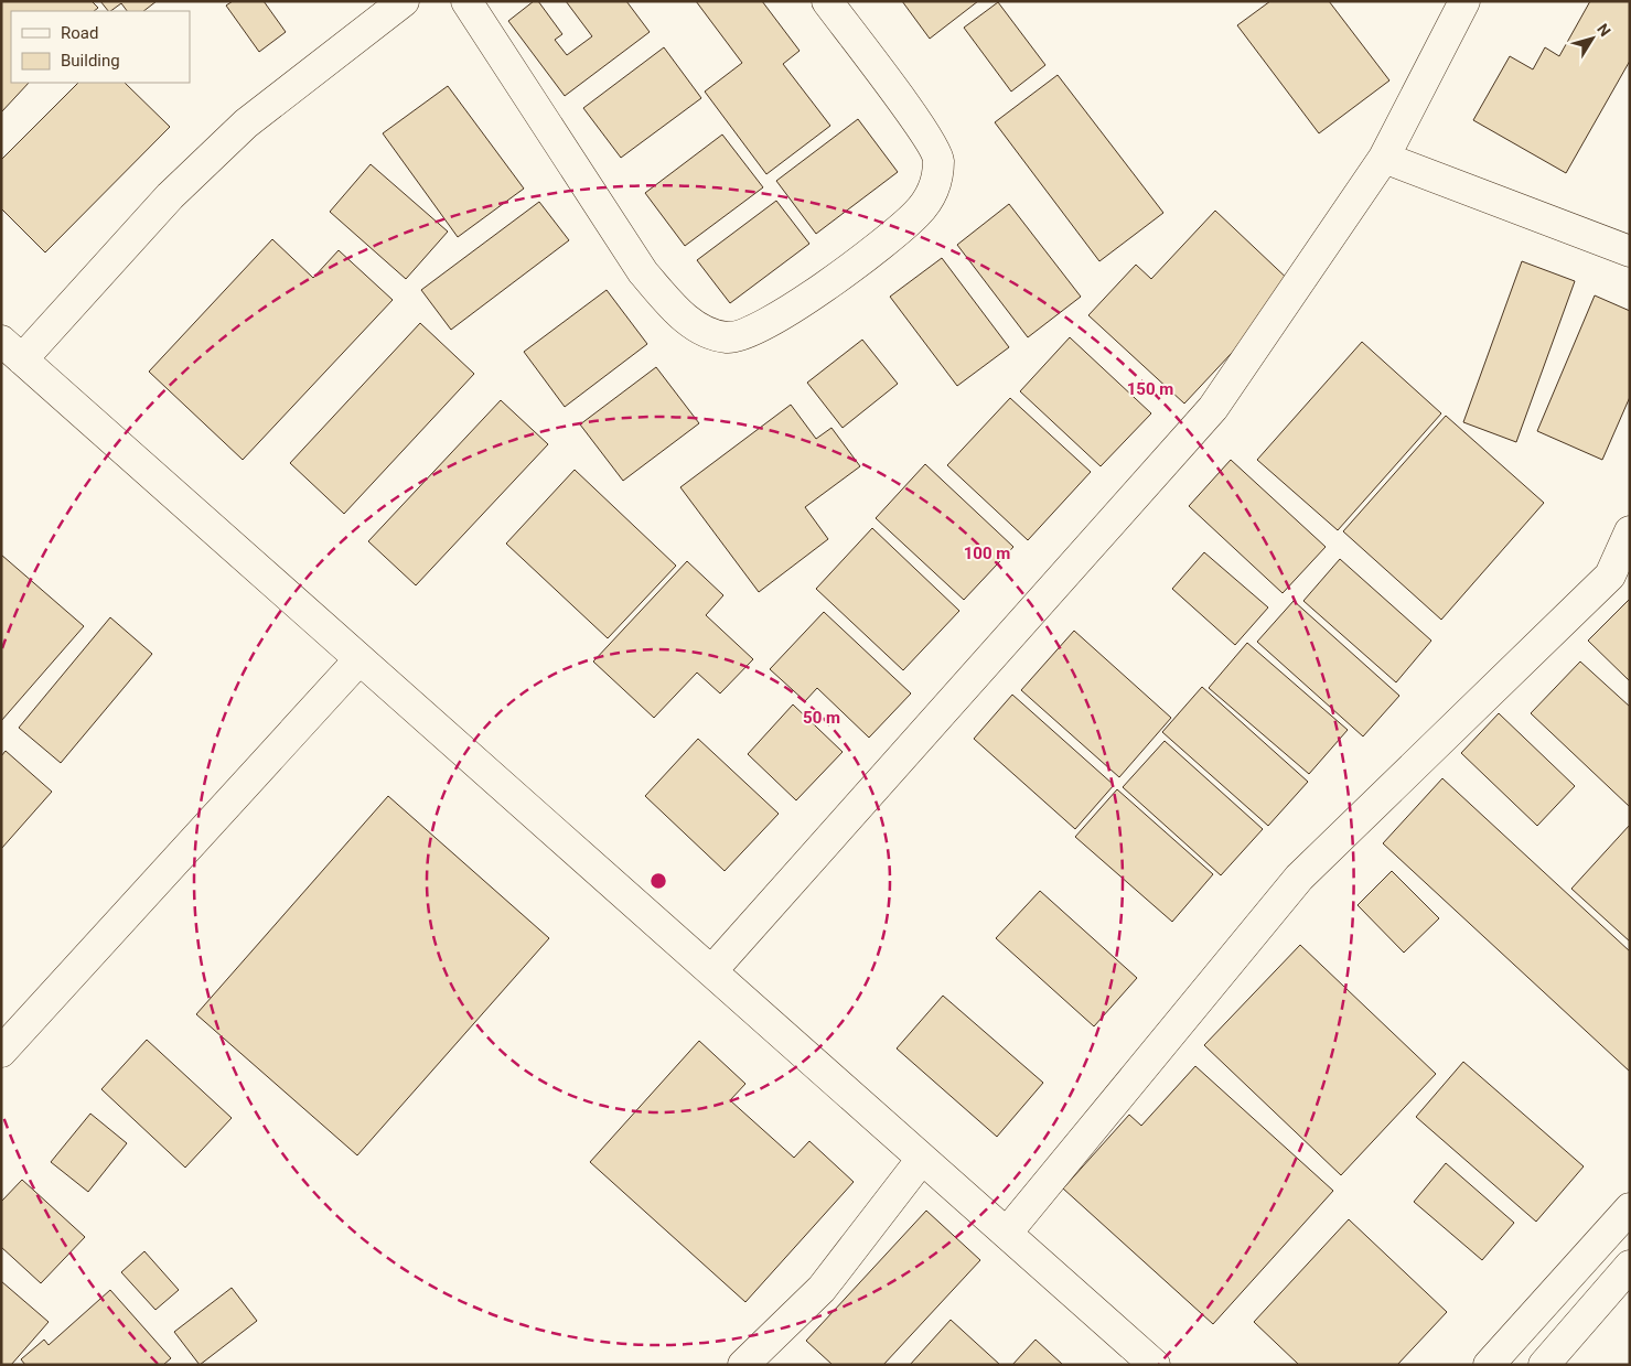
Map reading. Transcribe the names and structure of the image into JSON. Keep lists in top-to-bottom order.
{
  "legend": ["Road", "Building"],
  "north": "top right",
  "rings": ["150 m", "100 m", "50 m"]
}
